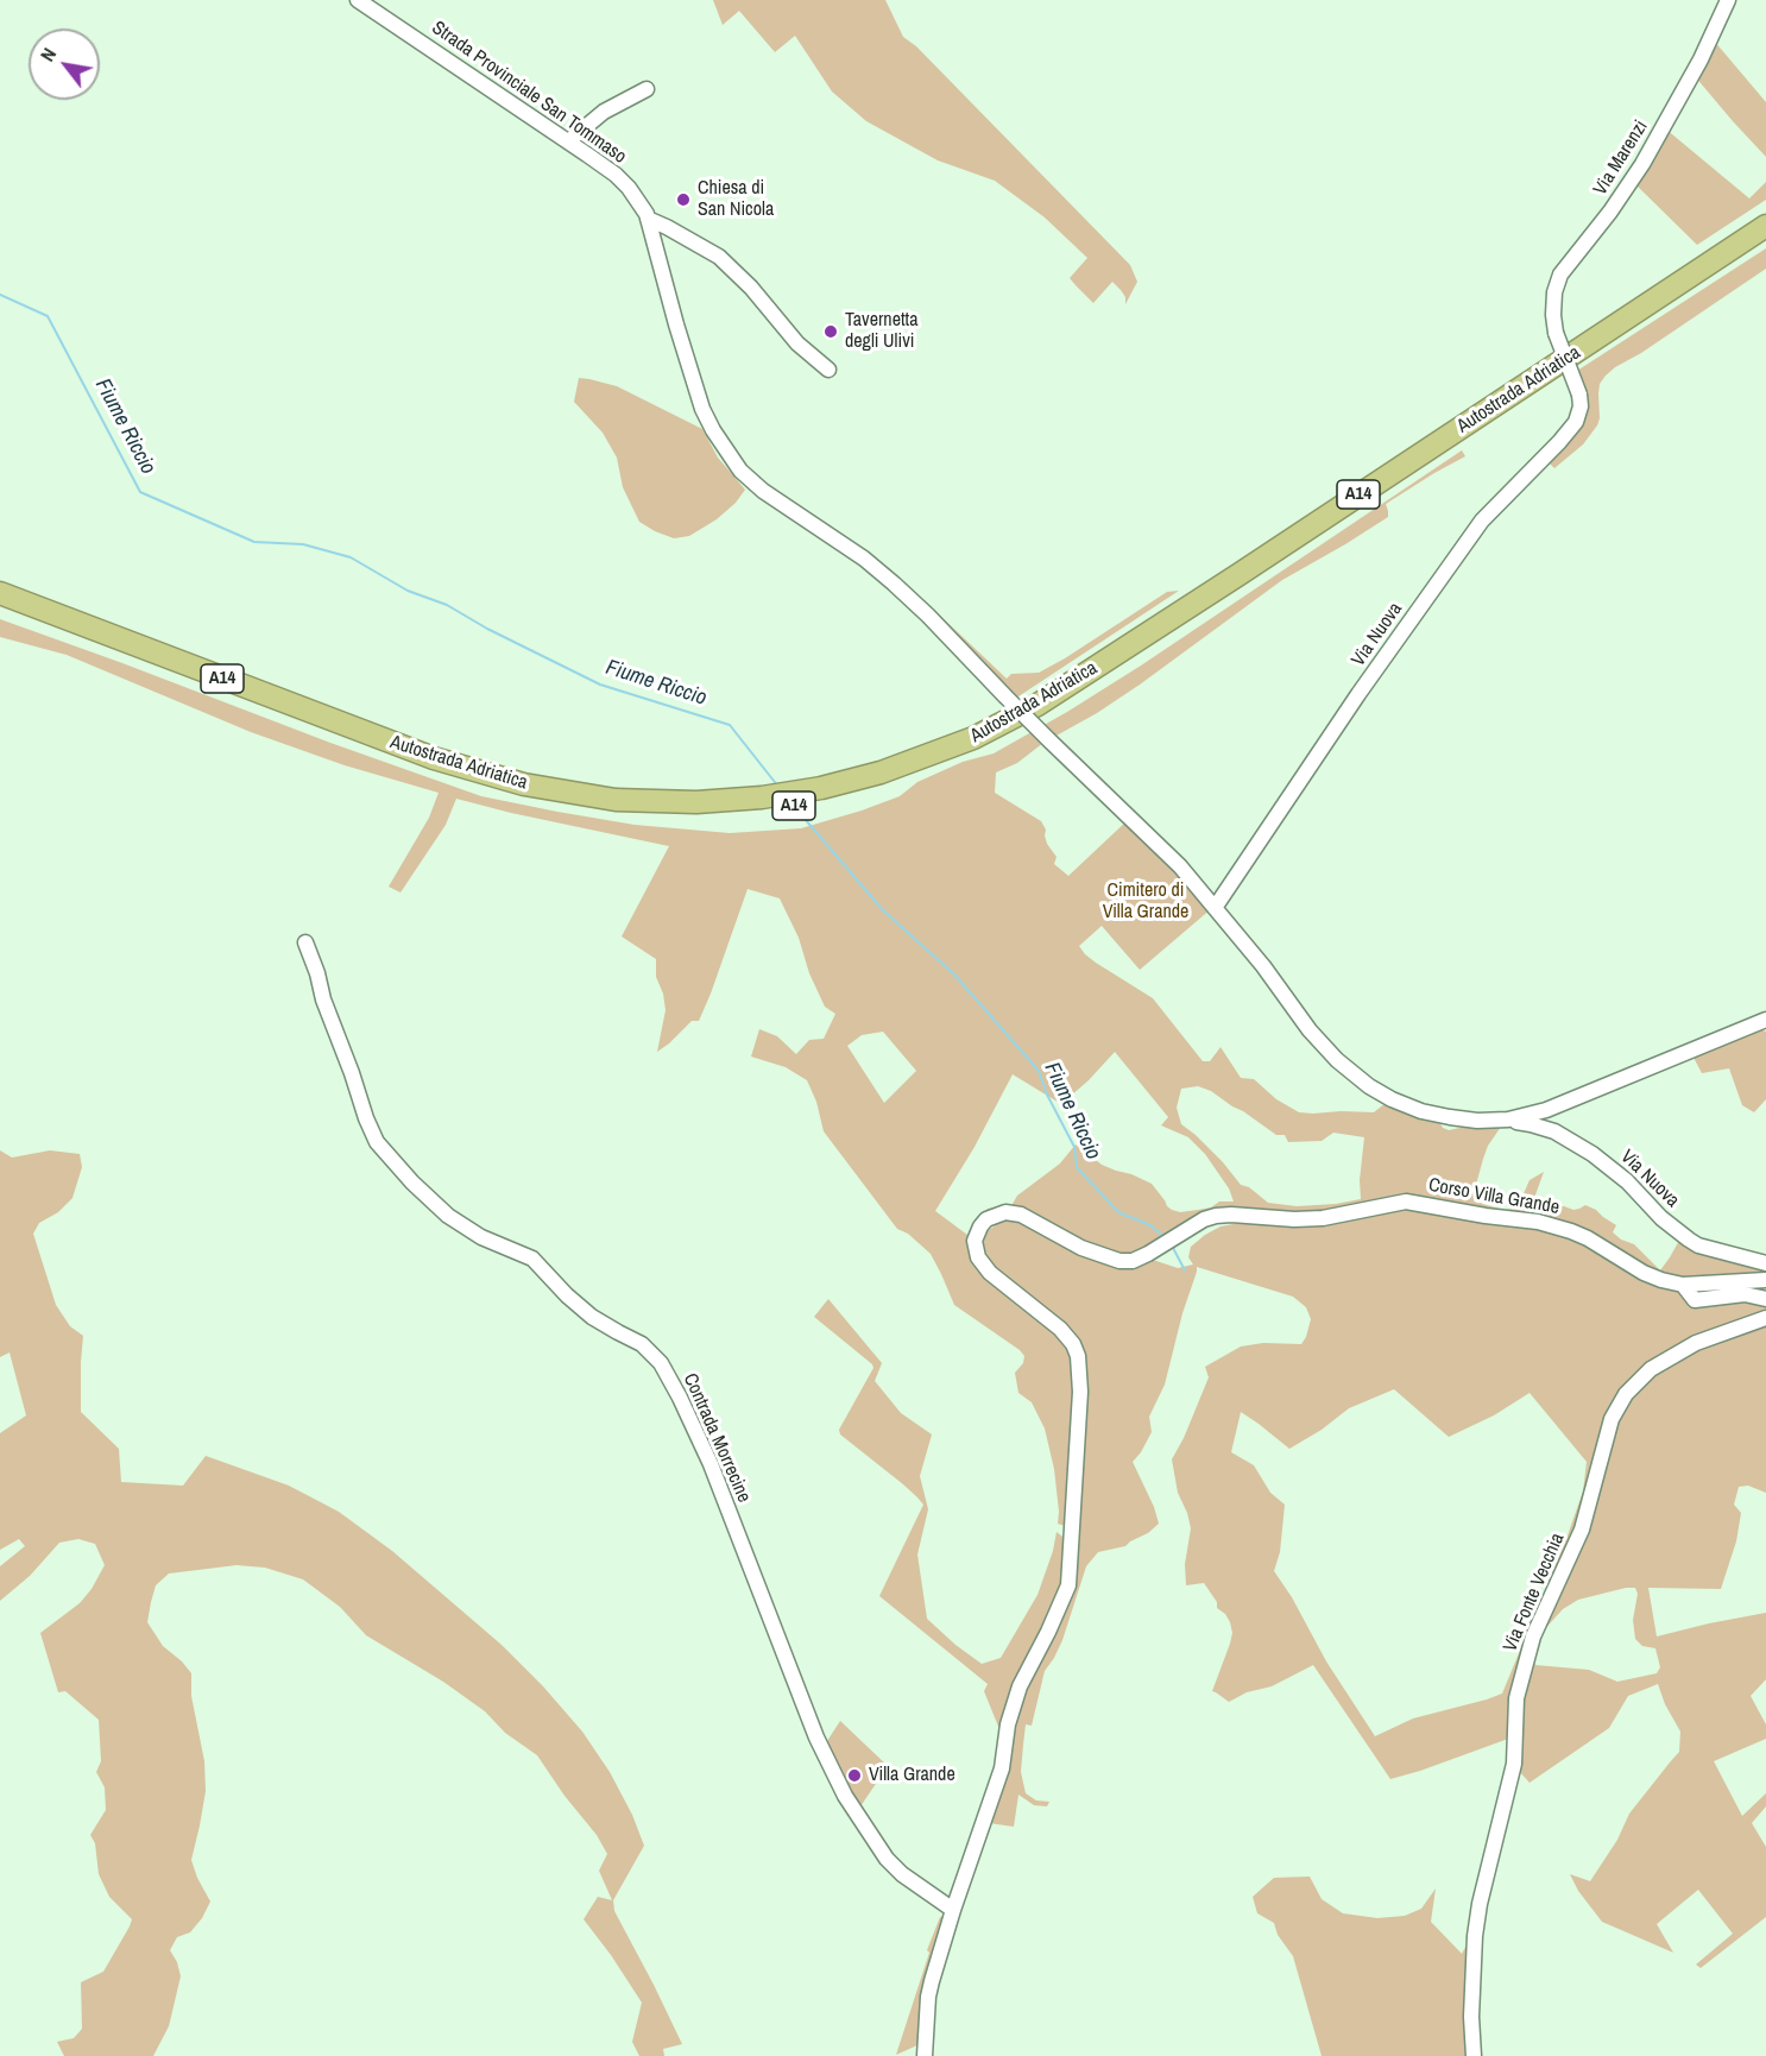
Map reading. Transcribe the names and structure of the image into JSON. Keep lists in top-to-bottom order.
{
  "streets": {
    "highway": ["Autostrada Adriatica", "A14"],
    "street": [
      "Strada Provinciale San Tommaso",
      "Via Marenzi",
      "Via Nuova",
      "Corso Villa Grande",
      "Contrada Morrecine",
      "Via Fonte Vecchia"
    ]
  },
  "crossings": [
    ["Strada Provinciale San Tommaso", "Via Nuova"],
    ["Via Marenzi", "Via Nuova"],
    ["Corso Villa Grande", "Contrada Morrecine"]
  ],
  "water": ["Fiume Riccio"],
  "parks": ["Cimitero di Villa Grande"],
  "places": ["Chiesa di San Nicola", "Tavernetta degli Ulivi", "Villa Grande"],
  "north": "top left"
}
